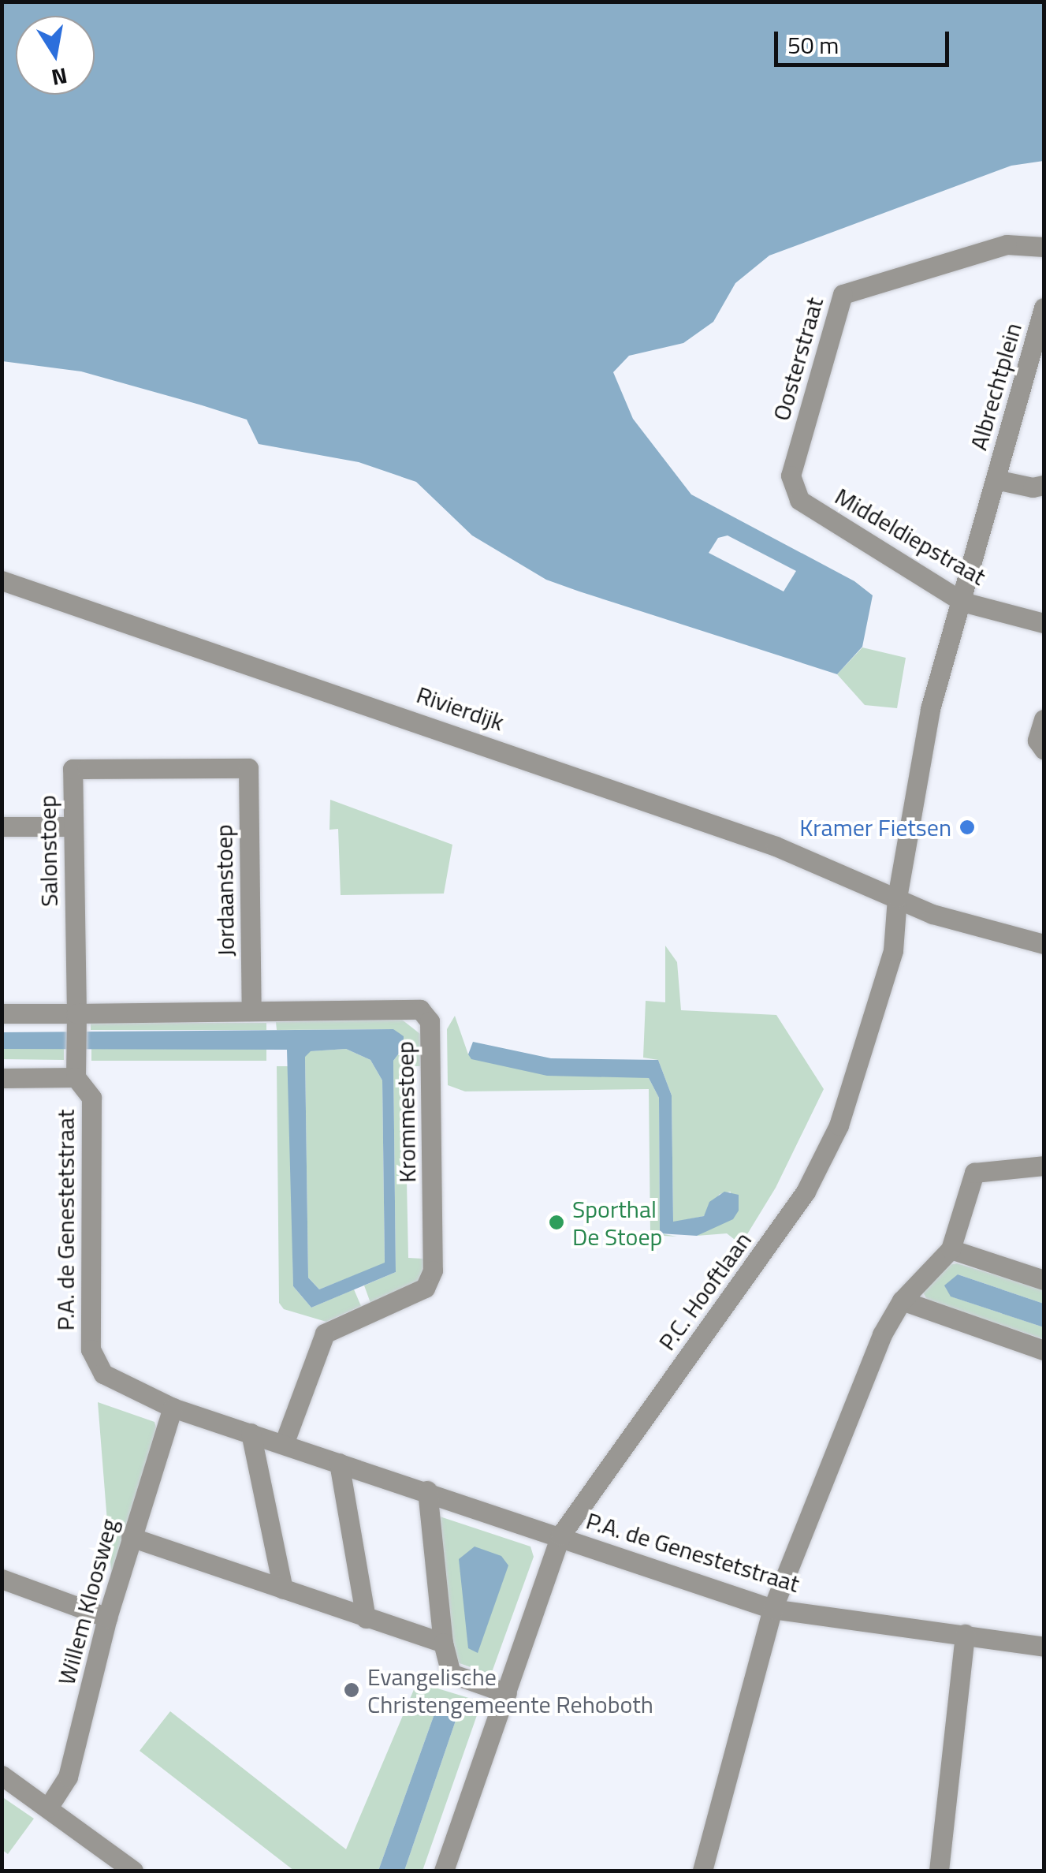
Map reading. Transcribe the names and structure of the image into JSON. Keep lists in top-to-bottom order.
{
  "streets": {
    "street": [
      "Oosterstraat",
      "Albrechtplein",
      "Middeldiepstraat",
      "Rivierdijk",
      "Salonstoep",
      "Jordaanstoep",
      "Krommestoep",
      "P.A. de Genestetstraat",
      "P.C. Hooftlaan",
      "Willem Kloosweg"
    ]
  },
  "crossings": [
    ["Oosterstraat", "Middeldiepstraat"],
    ["Albrechtplein", "Middeldiepstraat"],
    ["Albrechtplein", "Rivierdijk"],
    ["Albrechtplein", "P.C. Hooftlaan"],
    ["Rivierdijk", "P.C. Hooftlaan"],
    ["Salonstoep", "Jordaanstoep"],
    ["Salonstoep", "Krommestoep"],
    ["Salonstoep", "P.A. de Genestetstraat"],
    ["Jordaanstoep", "Krommestoep"],
    ["Krommestoep", "P.A. de Genestetstraat"],
    ["P.A. de Genestetstraat", "P.C. Hooftlaan"],
    ["P.A. de Genestetstraat", "Willem Kloosweg"]
  ],
  "places": ["Kramer Fietsen", "Sporthal De Stoep", "Evangelische Christengemeente Rehoboth"],
  "scale_bar": "50 m",
  "north": "bottom"
}
